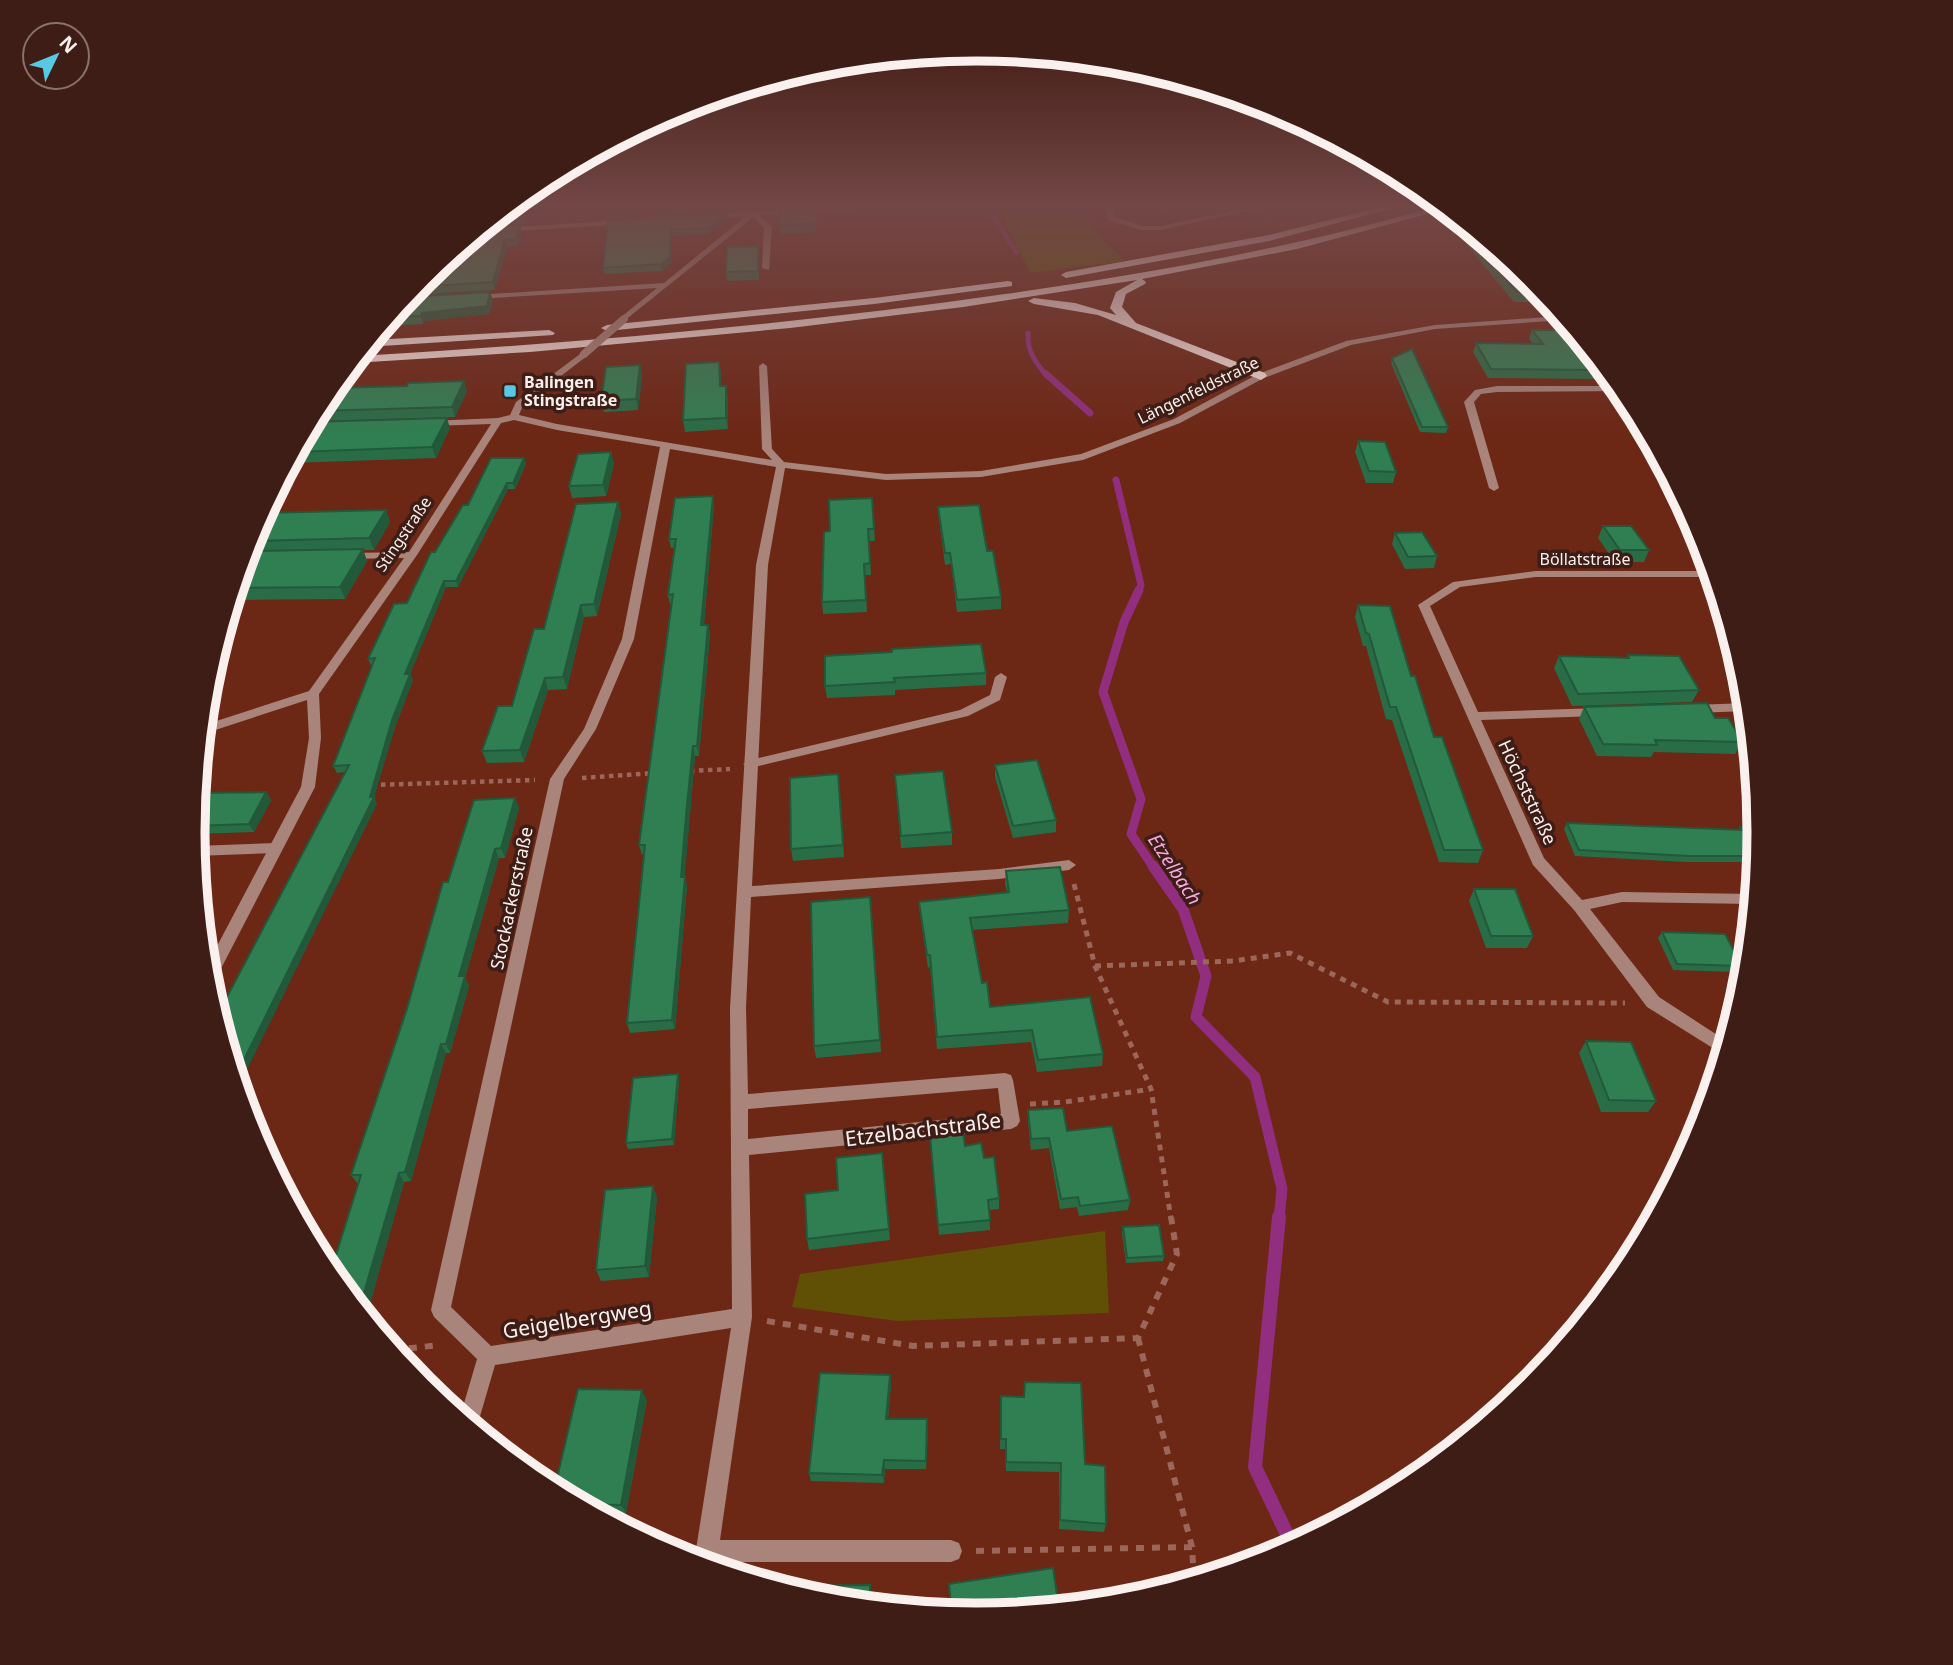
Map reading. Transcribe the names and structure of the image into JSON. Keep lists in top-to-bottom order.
{
  "streets": {
    "street": [
      "Längenfeldstraße",
      "Stingstraße",
      "Böllatstraße",
      "Höchststraße",
      "Stockackerstraße",
      "Etzelbachstraße",
      "Geigelbergweg"
    ]
  },
  "crossings": [
    ["Längenfeldstraße", "Stockackerstraße"],
    ["Böllatstraße", "Höchststraße"],
    ["Stockackerstraße", "Geigelbergweg"]
  ],
  "water": ["Etzelbach"],
  "places": {
    "transit": ["Balingen Stingstraße"]
  },
  "north": "top right"
}
